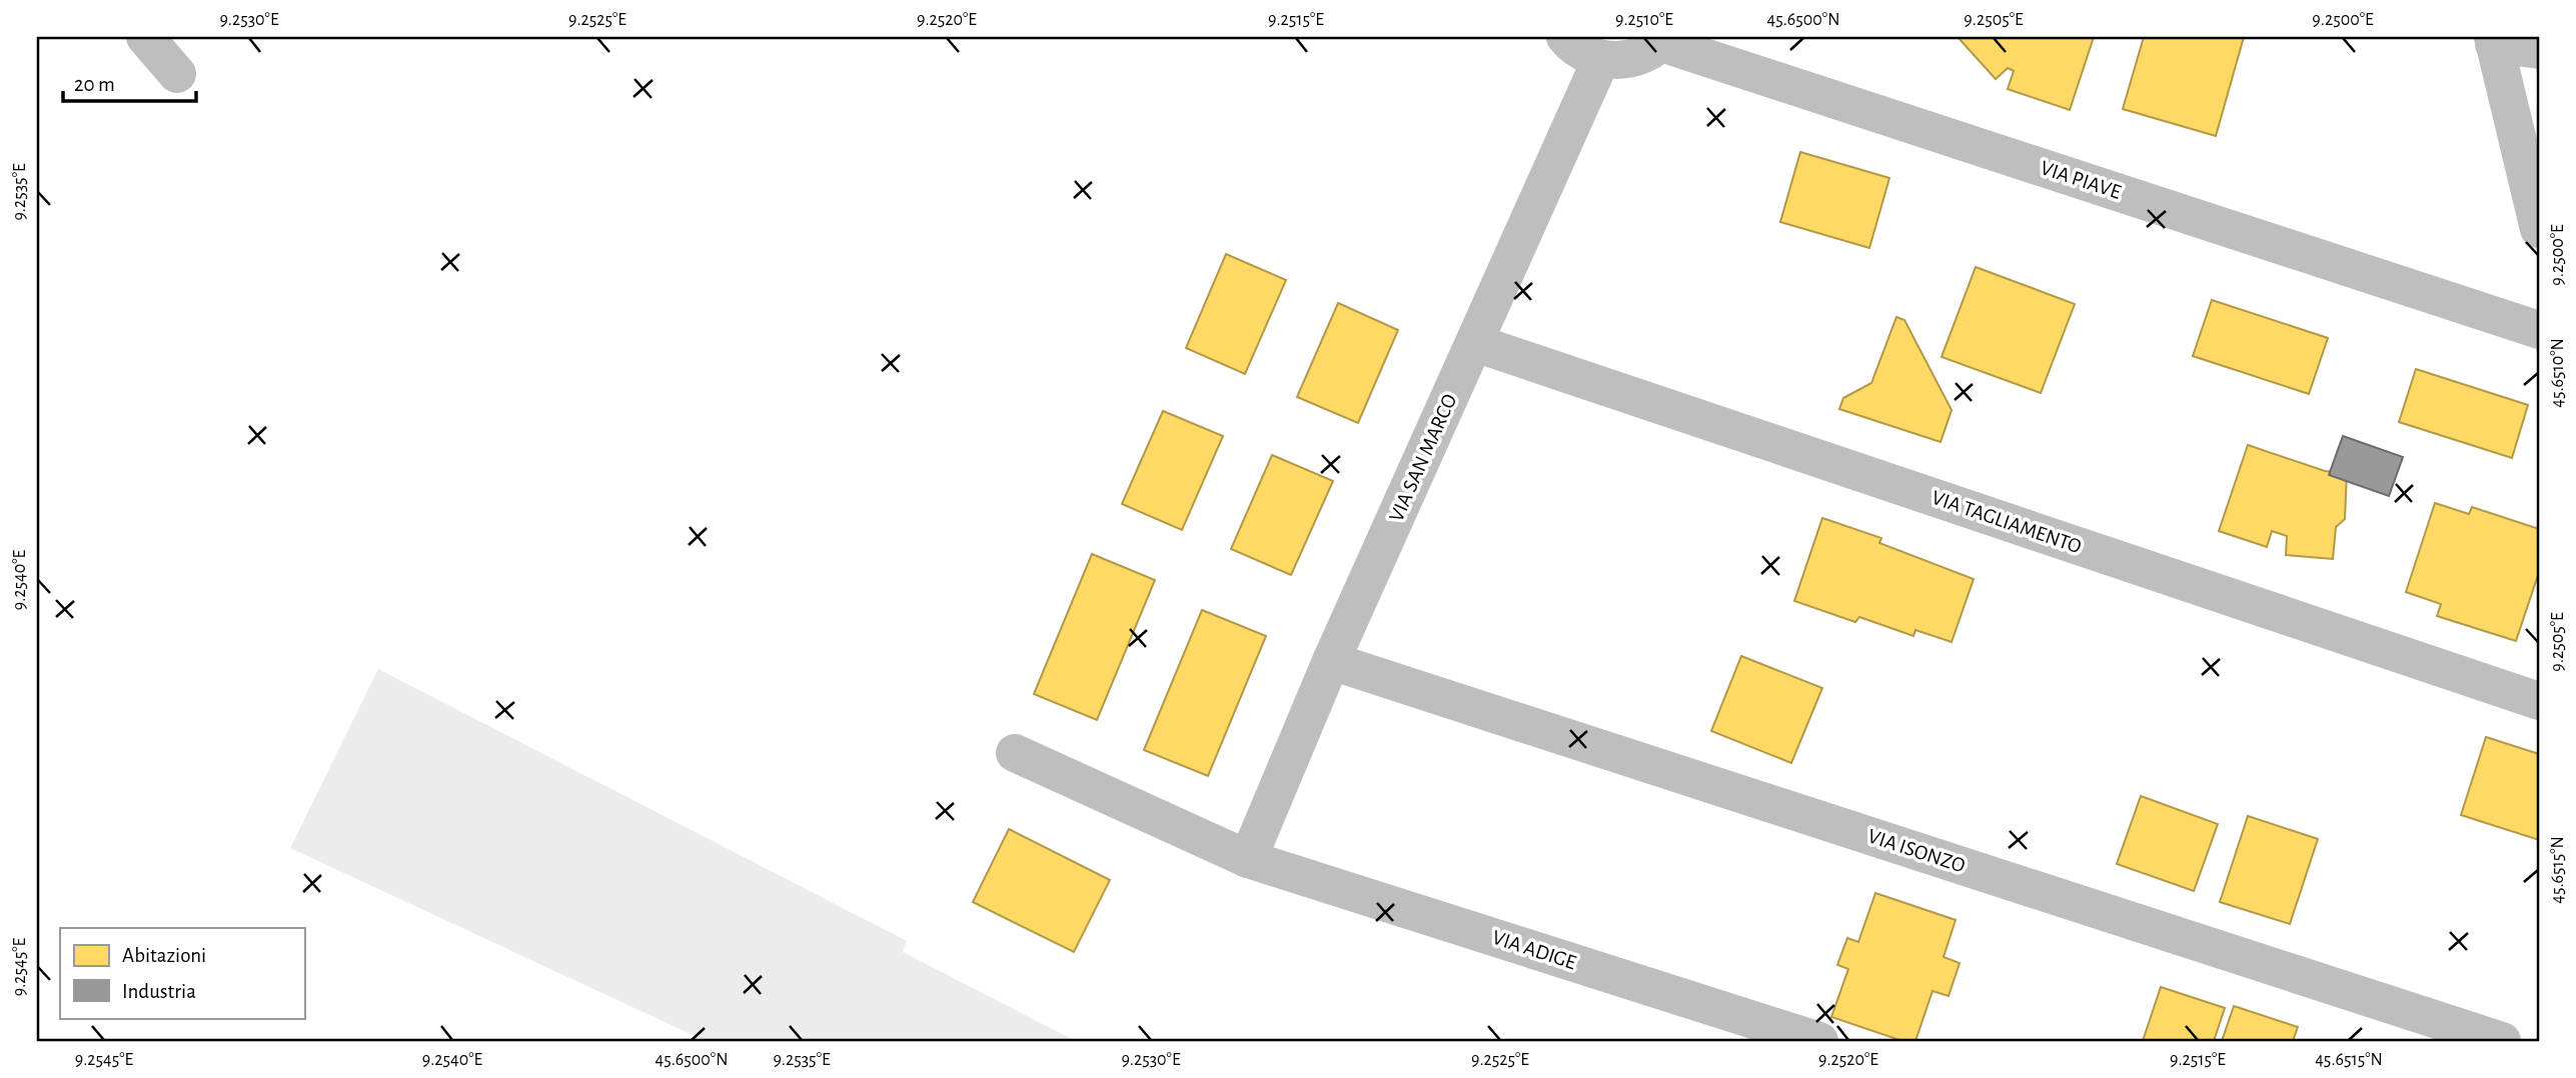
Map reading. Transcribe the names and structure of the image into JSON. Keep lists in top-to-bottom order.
{
  "streets": {
    "street": [
      "VIA PIAVE",
      "VIA SAN MARCO",
      "VIA TAGLIAMENTO",
      "VIA ISONZO",
      "VIA ADIGE"
    ]
  },
  "crossings": [
    ["VIA SAN MARCO", "VIA TAGLIAMENTO"],
    ["VIA SAN MARCO", "VIA ISONZO"],
    ["VIA SAN MARCO", "VIA ADIGE"]
  ],
  "legend": ["Abitazioni", "Industria"],
  "scale_bar": "20 m",
  "coordinates": [
    "9.2530°E",
    "9.2525°E",
    "9.2520°E",
    "9.2515°E",
    "9.2510°E",
    "45.6500°N",
    "9.2505°E",
    "9.2500°E",
    "9.2535°E",
    "45.6510°N",
    "9.2540°E",
    "45.6515°N",
    "9.2545°E"
  ]
}
